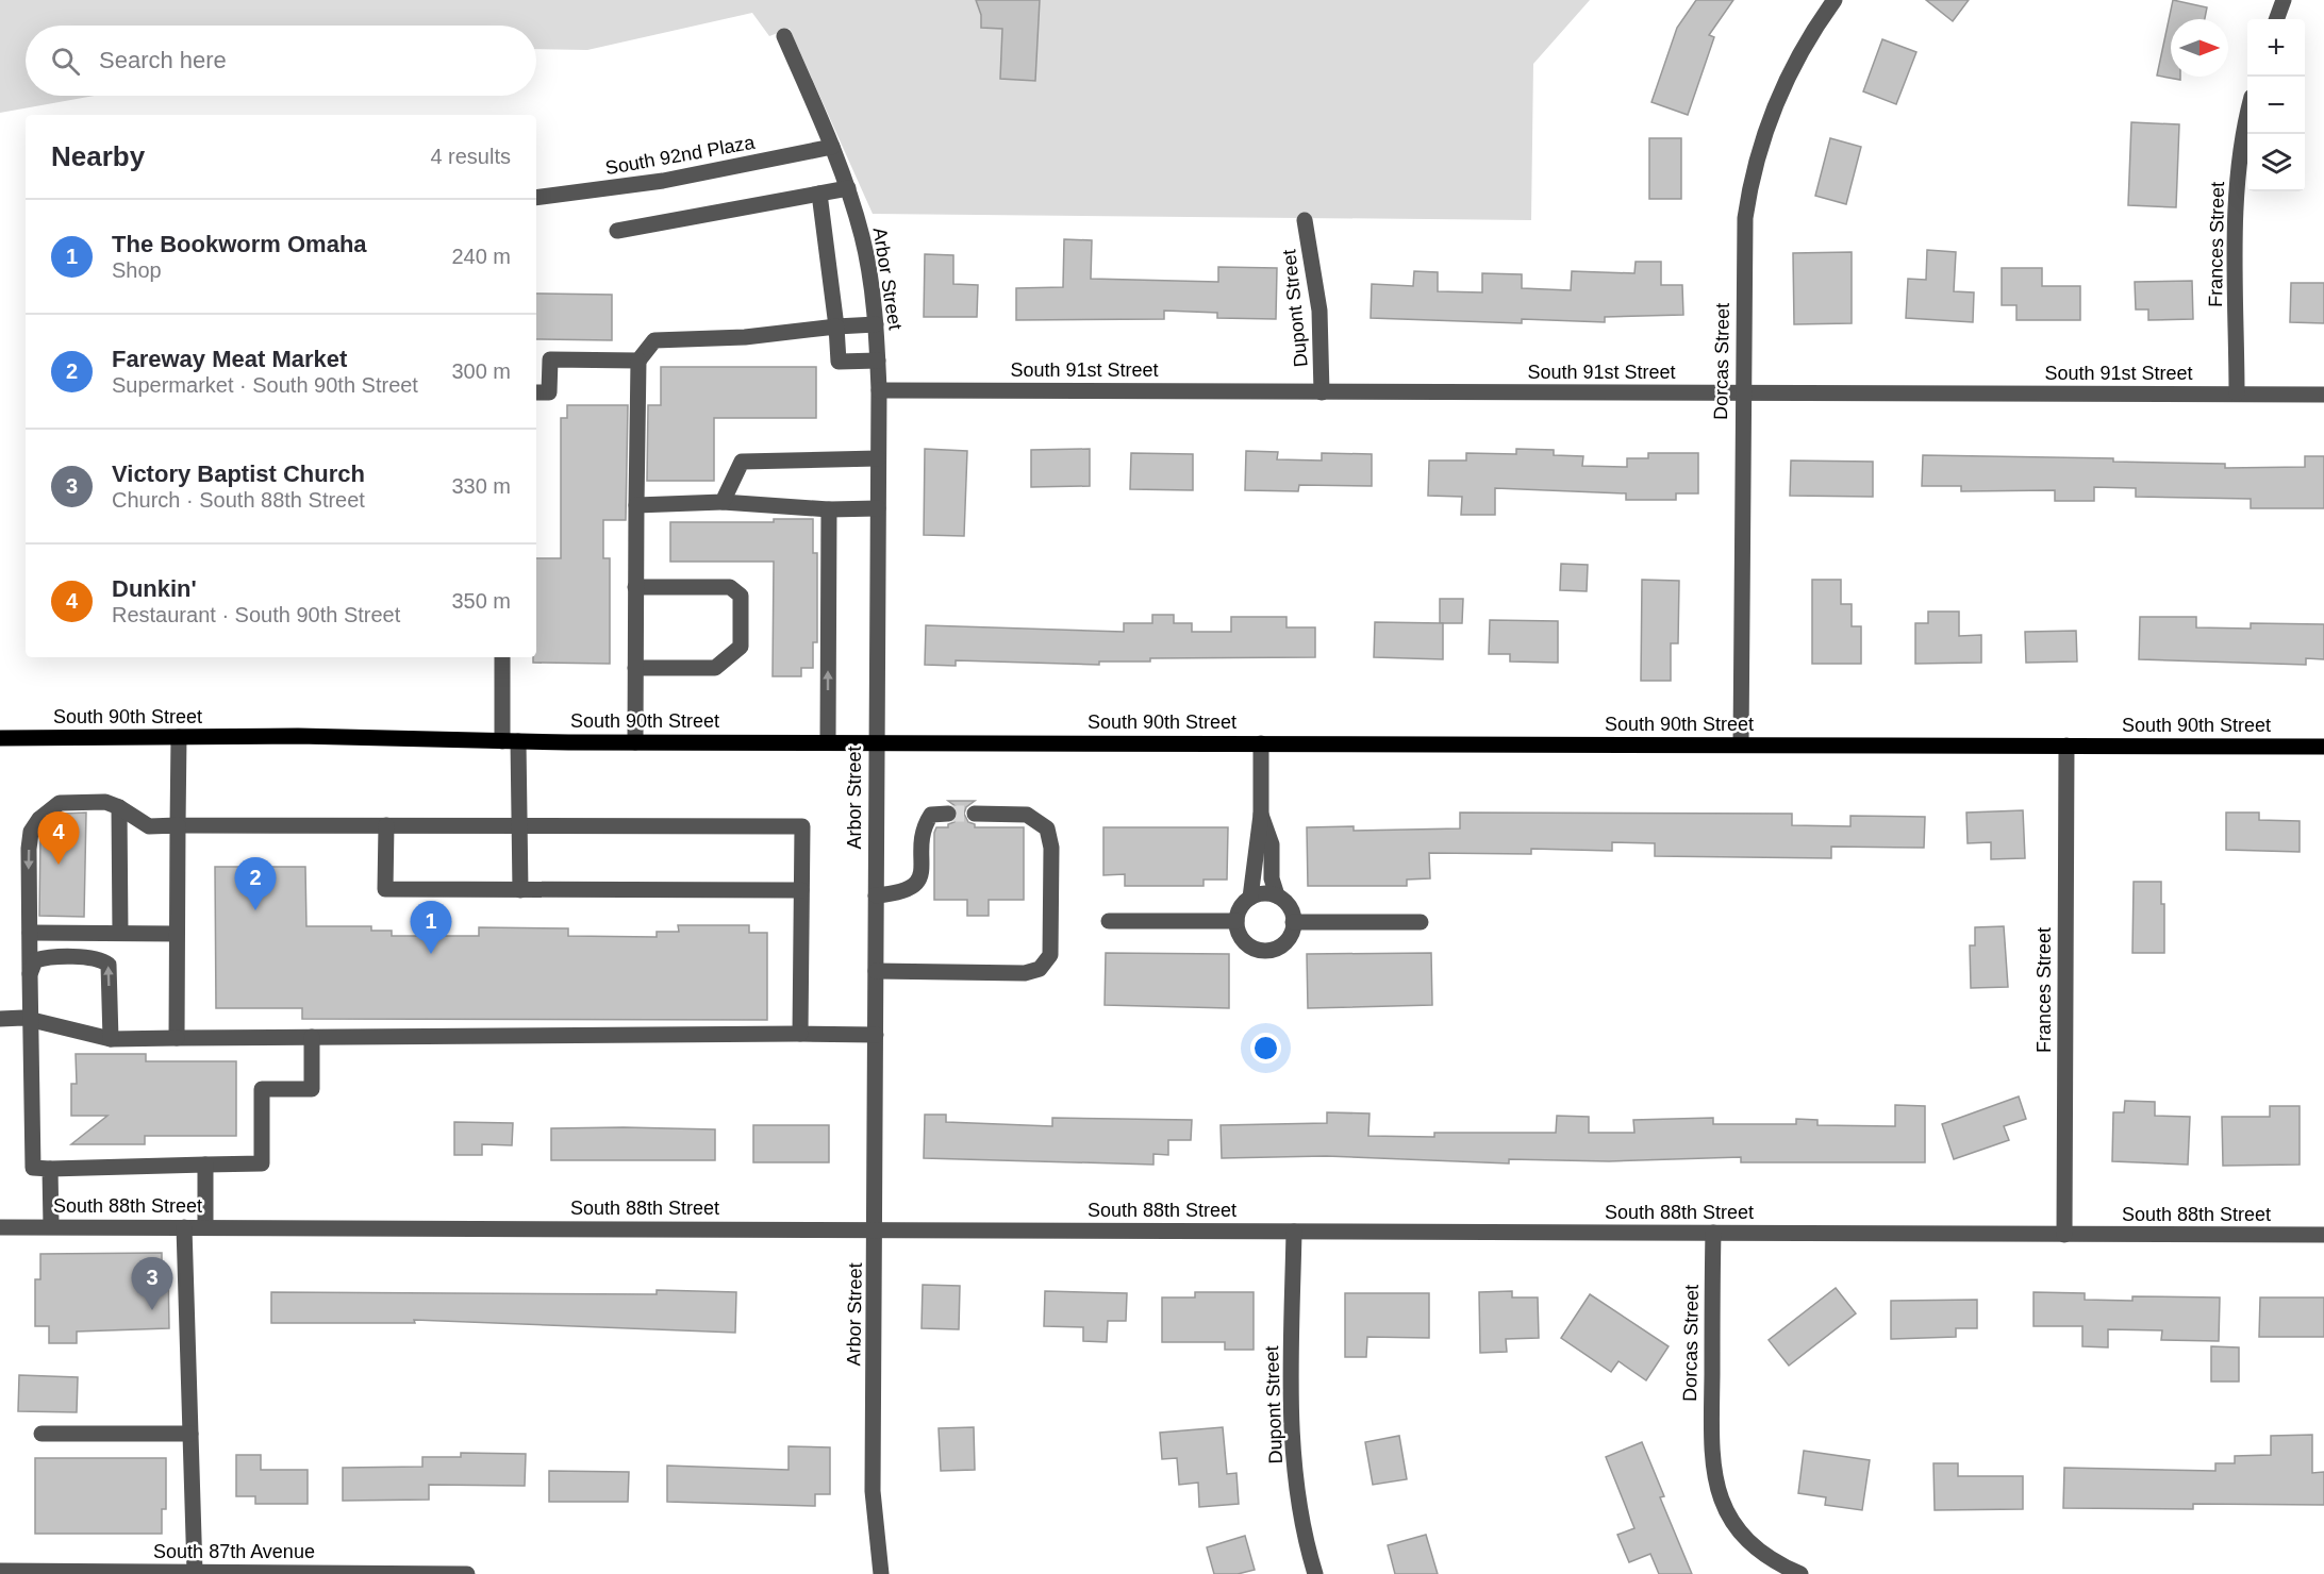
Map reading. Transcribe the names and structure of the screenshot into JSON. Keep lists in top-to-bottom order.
{
  "streets": {
    "main road": ["South 90th Street"],
    "street": [
      "South 92nd Plaza",
      "Frances Street",
      "Arbor Street",
      "Dupont Street",
      "Dorcas Street",
      "South 91st Street",
      "South 88th Street",
      "South 87th Avenue"
    ]
  },
  "crossings": [
    ["South 92nd Plaza", "Arbor Street"],
    ["Frances Street", "South 91st Street"],
    ["Frances Street", "South 90th Street"],
    ["Frances Street", "South 88th Street"],
    ["Arbor Street", "South 91st Street"],
    ["Arbor Street", "South 90th Street"],
    ["Arbor Street", "South 88th Street"],
    ["Dupont Street", "South 91st Street"],
    ["Dupont Street", "South 88th Street"],
    ["Dorcas Street", "South 91st Street"],
    ["Dorcas Street", "South 90th Street"],
    ["Dorcas Street", "South 88th Street"]
  ],
  "north": "right",
  "page": {
    "map_buttons": ["+", "−"],
    "search": "Search here",
    "heading": ["Nearby", "4 results"],
    "list": [
      {
        "mark": "1",
        "name": "The Bookworm Omaha",
        "note": "Shop",
        "value": "240 m"
      },
      {
        "mark": "2",
        "name": "Fareway Meat Market",
        "note": "Supermarket · South 90th Street",
        "value": "300 m"
      },
      {
        "mark": "3",
        "name": "Victory Baptist Church",
        "note": "Church · South 88th Street",
        "value": "330 m"
      },
      {
        "mark": "4",
        "name": "Dunkin'",
        "note": "Restaurant · South 90th Street",
        "value": "350 m"
      }
    ],
    "pins": [
      "4",
      "2",
      "1",
      "3"
    ]
  }
}
